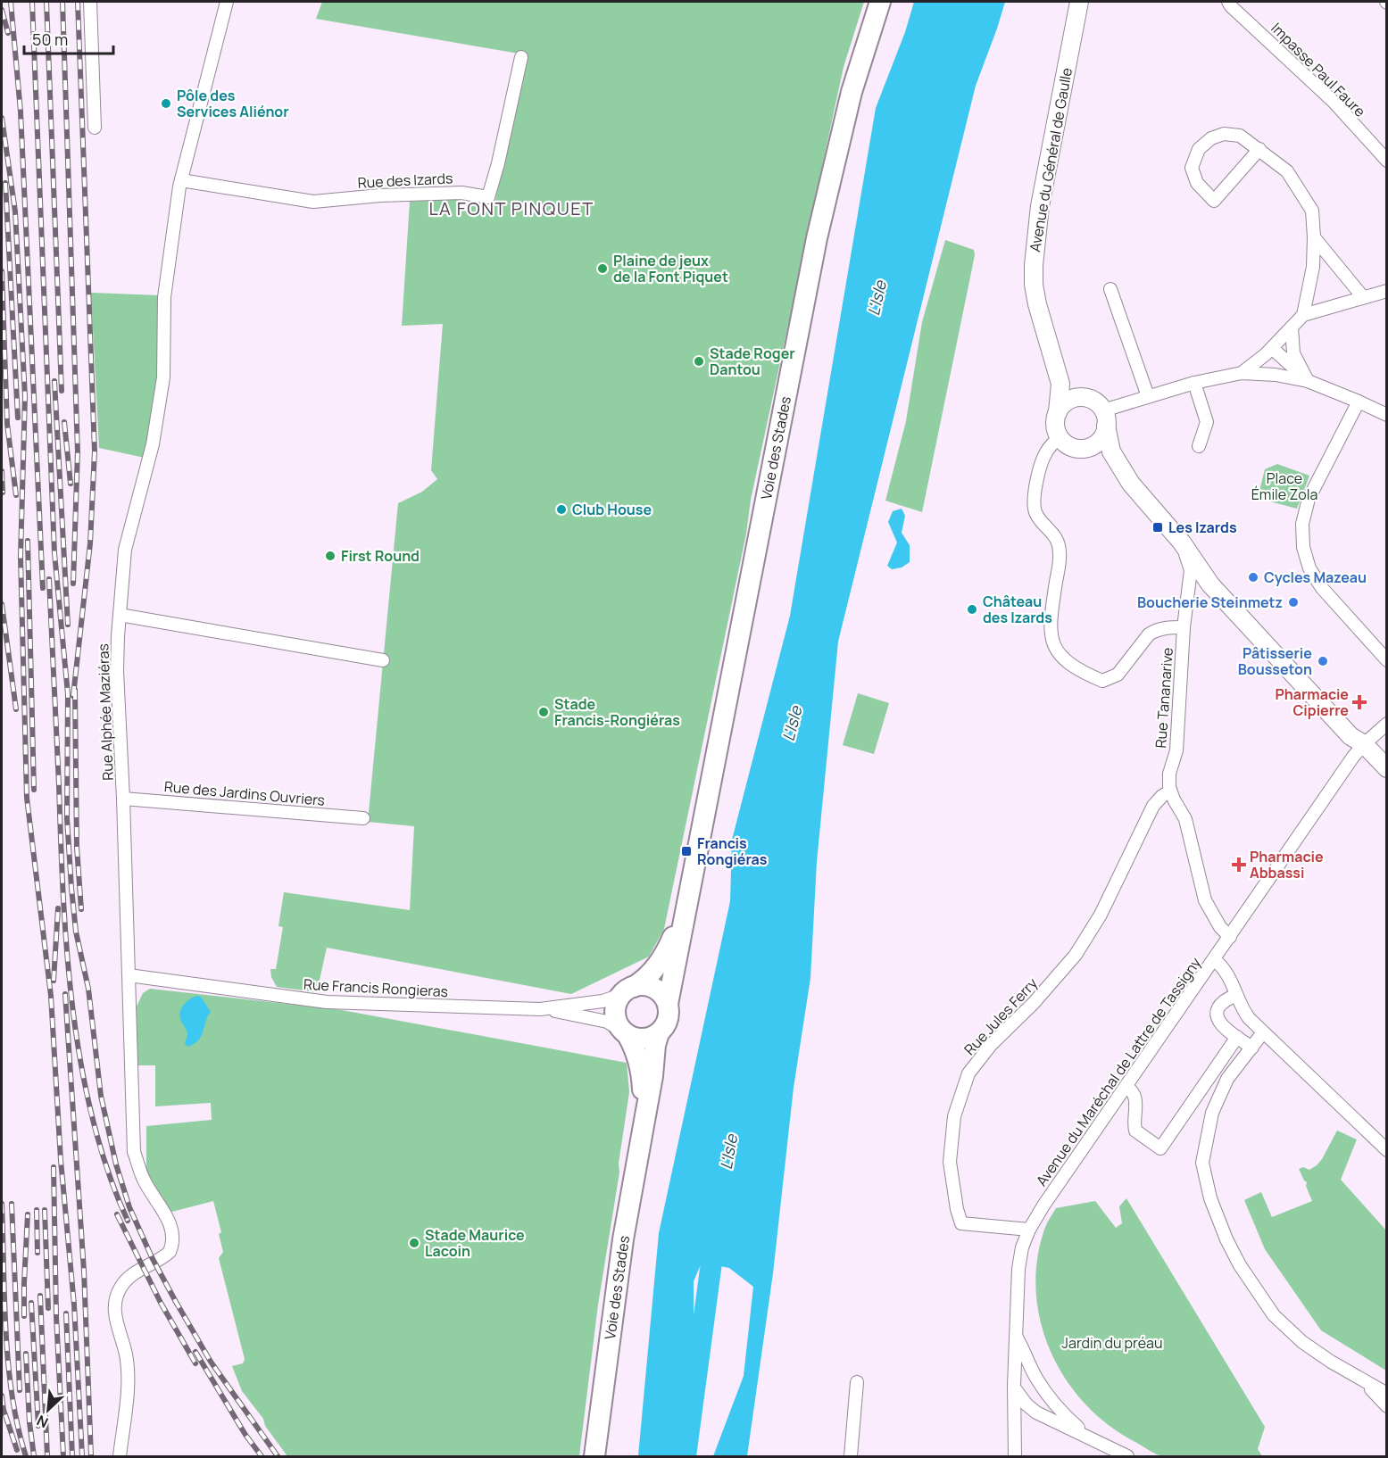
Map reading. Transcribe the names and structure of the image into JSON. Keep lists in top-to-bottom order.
{
  "streets": {
    "main road": ["Avenue du Général de Gaulle", "Voie des Stades"],
    "street": [
      "Impasse Paul Faure",
      "Rue des Izards",
      "Rue Tananarive",
      "Rue Alphée Maziéras",
      "Rue des Jardins Ouvriers",
      "Rue Francis Rongieras",
      "Rue Jules Ferry",
      "Avenue du Maréchal de Lattre de Tassigny"
    ]
  },
  "crossings": [
    ["Rue des Izards", "Rue Alphée Maziéras"],
    ["Voie des Stades", "Rue Francis Rongieras"],
    ["Rue Tananarive", "Rue Jules Ferry"],
    ["Rue Alphée Maziéras", "Rue des Jardins Ouvriers"],
    ["Rue Alphée Maziéras", "Rue Francis Rongieras"],
    ["Rue Jules Ferry", "Avenue du Maréchal de Lattre de Tassigny"]
  ],
  "districts": ["LA FONT PINQUET"],
  "water": ["L'Isle"],
  "parks": ["Place Émile Zola", "Jardin du préau"],
  "places": {
    "other": [
      "Pôle des Services Aliénor",
      "Plaine de jeux de la Font Piquet",
      "Stade Roger Dantou",
      "Club House",
      "First Round",
      "Cycles Mazeau",
      "Boucherie Steinmetz",
      "Château des Izards",
      "Pâtisserie Bousseton",
      "Stade Francis-Rongiéras",
      "Stade Maurice Lacoin"
    ],
    "transit": ["Les Izards", "Francis Rongiéras"],
    "health": ["Pharmacie Cipierre", "Pharmacie Abbassi"]
  },
  "scale_bar": "50 m",
  "north": "bottom left"
}
